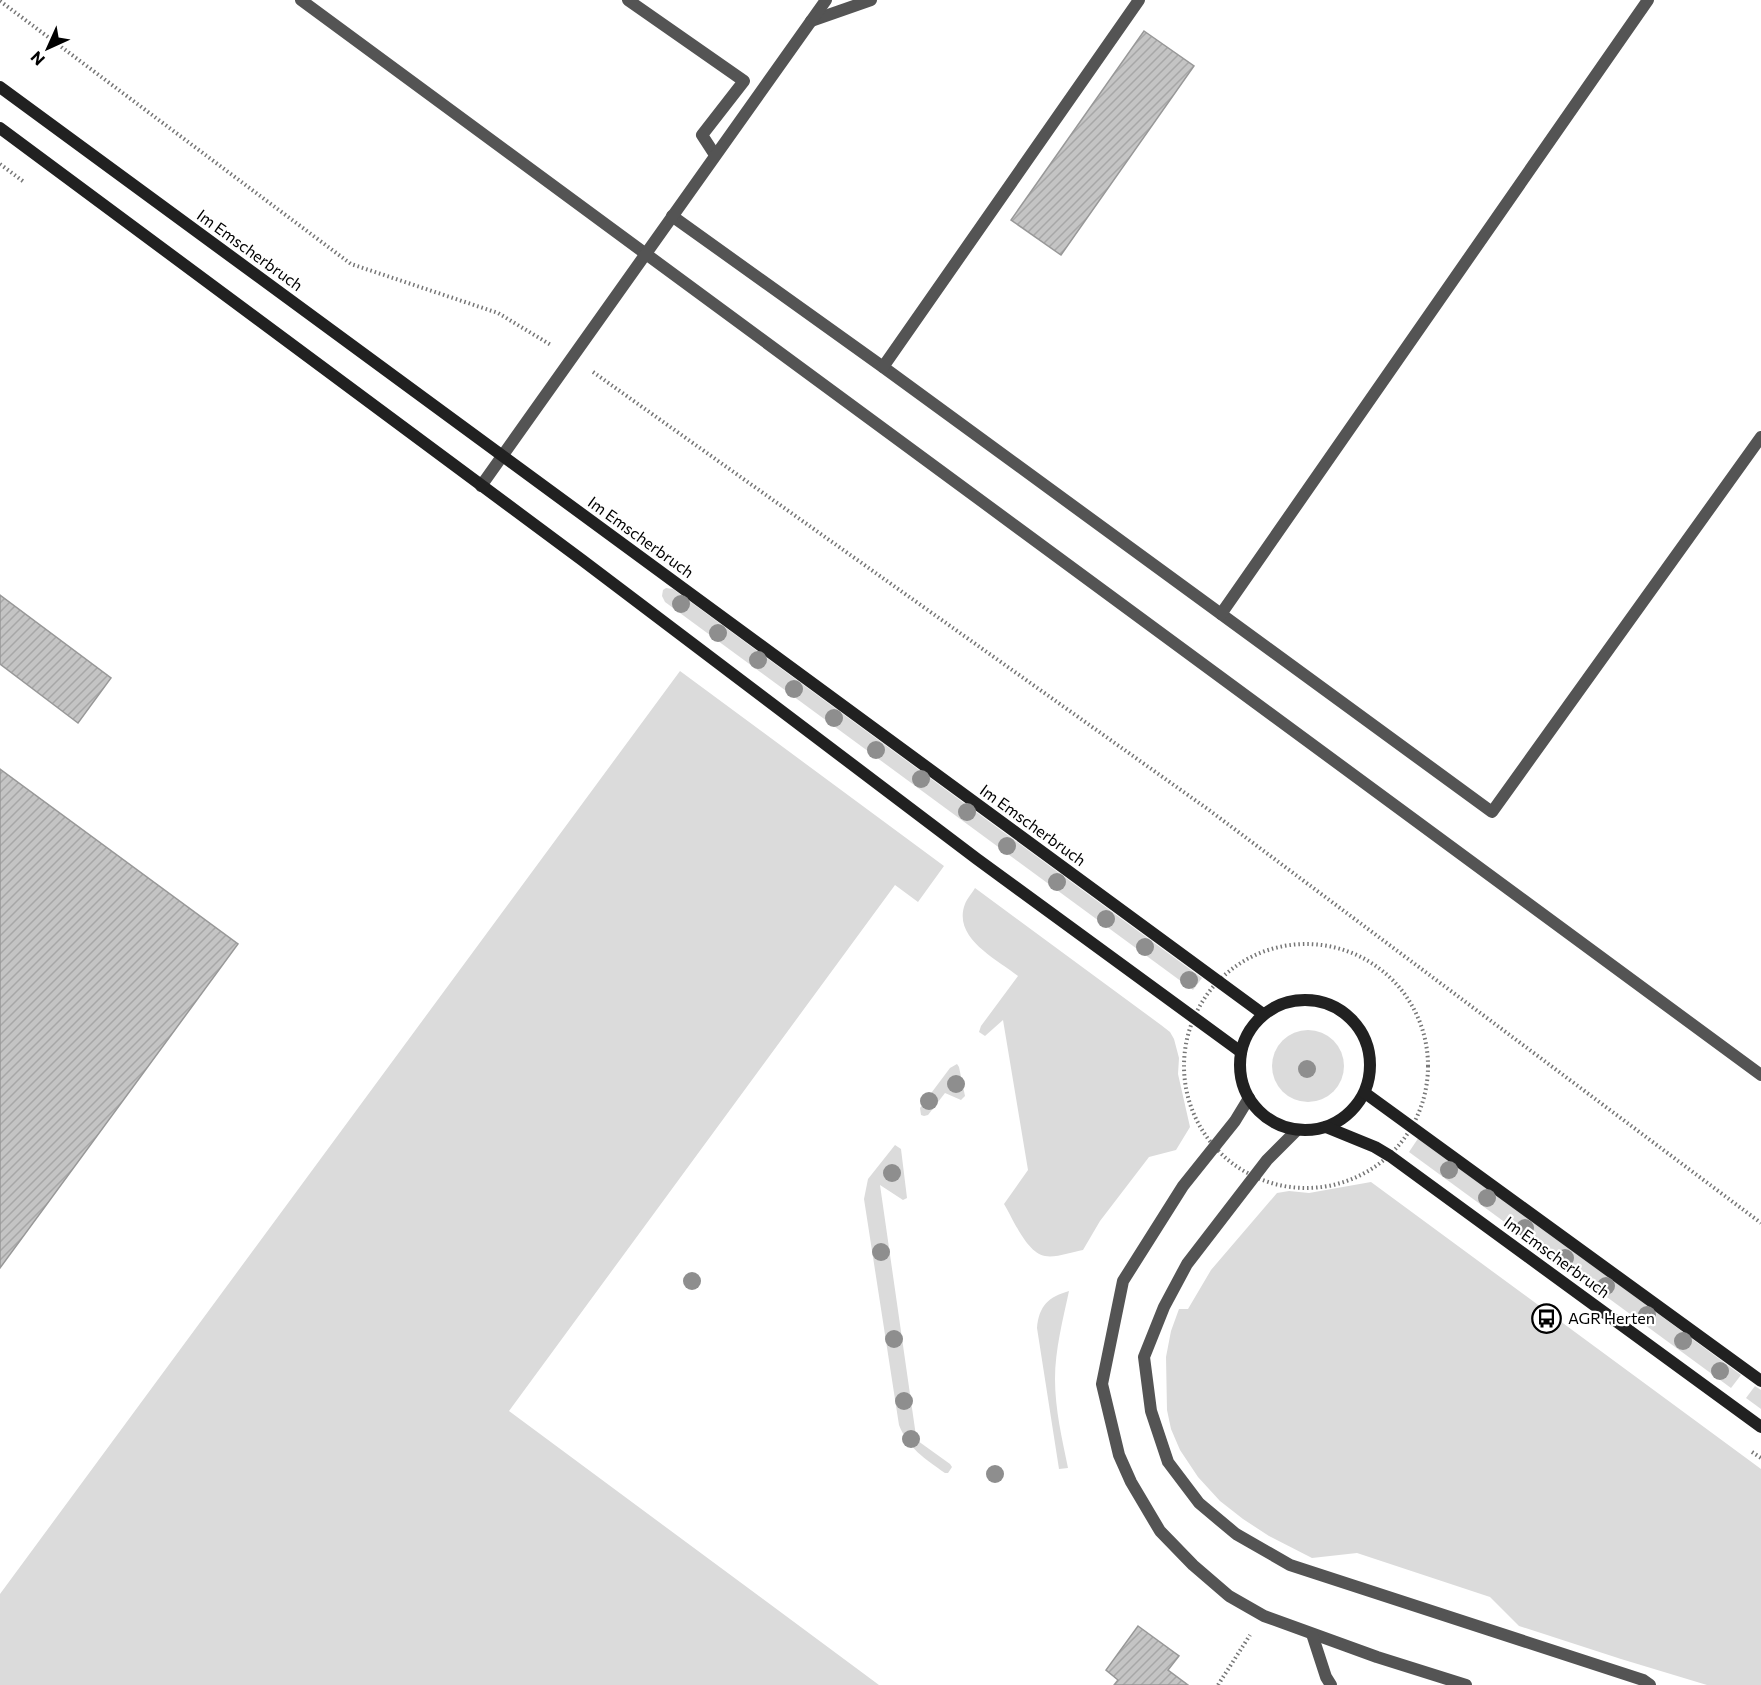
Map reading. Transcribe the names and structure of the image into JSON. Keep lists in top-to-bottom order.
{
  "streets": {
    "main road": ["Im Emscherbruch"]
  },
  "places": {
    "bus stop": ["AGR Herten"]
  },
  "north": "bottom left"
}
